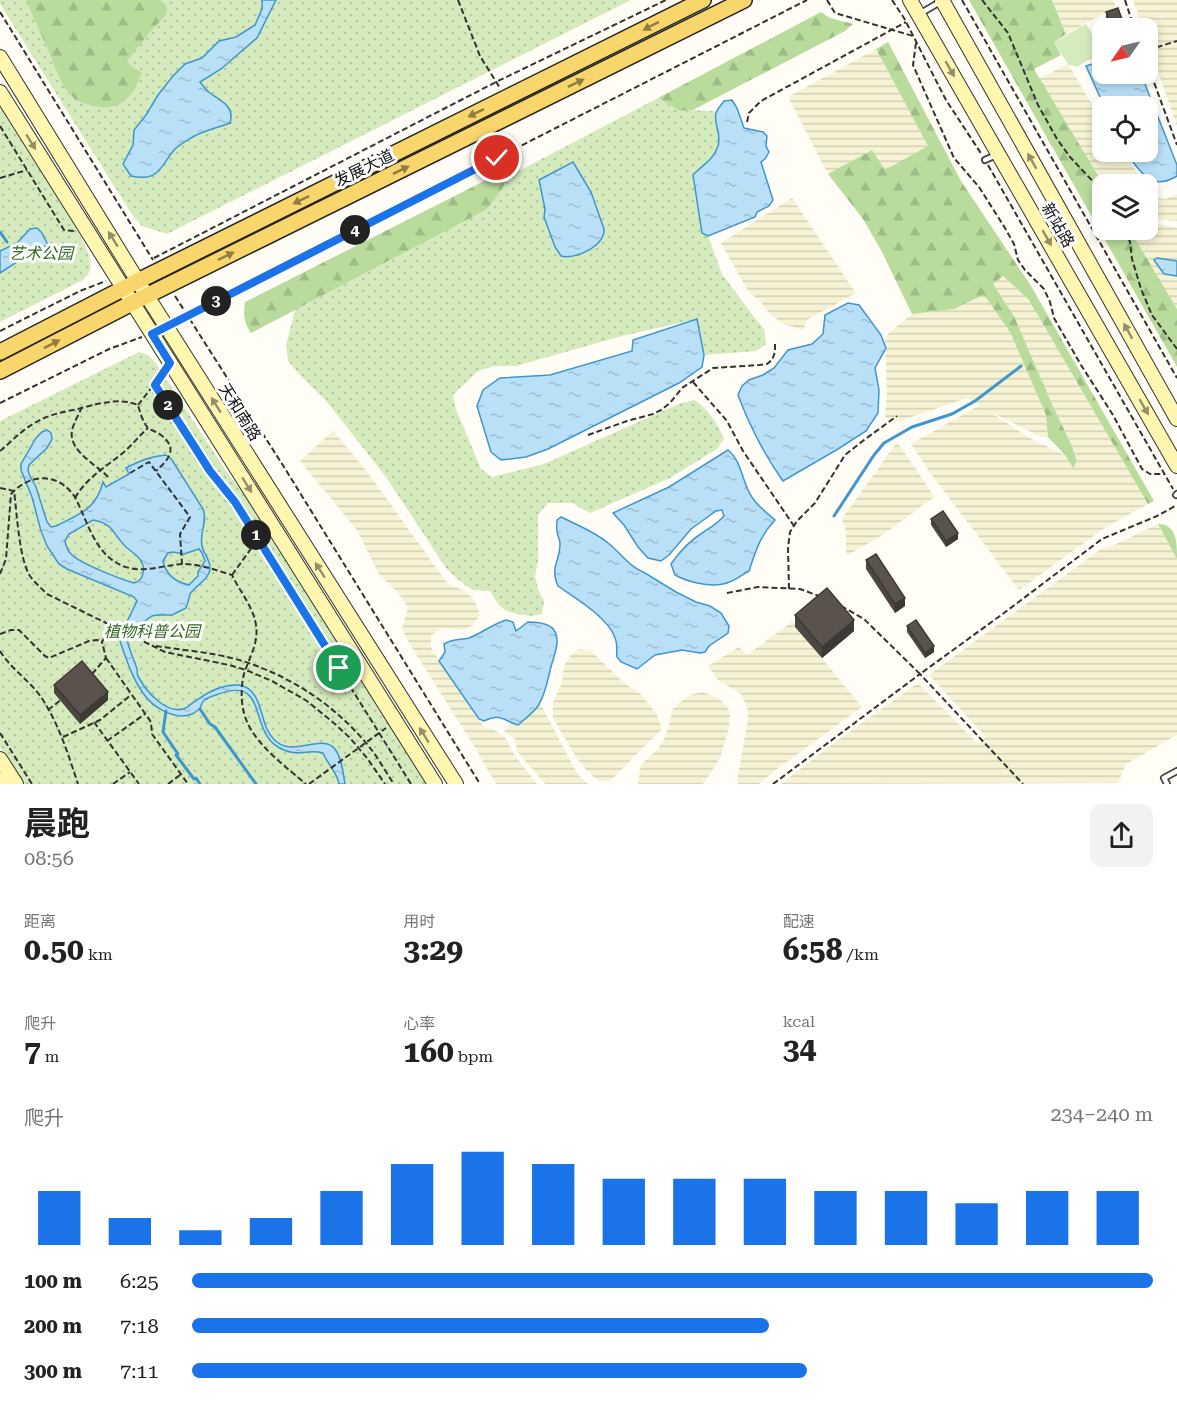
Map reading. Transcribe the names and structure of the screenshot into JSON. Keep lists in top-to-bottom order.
{
  "streets": {
    "main road": ["发展大道"],
    "street": ["新站路", "天和南路"]
  },
  "crossings": [
    ["发展大道", "天和南路"]
  ],
  "parks": ["艺术公园", "植物科普公园"],
  "north": "bottom left",
  "page": {
    "pins": [
      "4",
      "3",
      "2",
      "1"
    ],
    "heading": ["晨跑", "08:56"],
    "stats": [
      ["距离", "0.50 km"],
      ["用时", "3:29"],
      ["配速", "6:58 /km"],
      ["爬升", "7 m"],
      ["心率", "160 bpm"],
      ["kcal", "34"]
    ],
    "chart": ["爬升", "234–240 m"],
    "list": [
      {
        "name": "100 m",
        "note": "6:25"
      },
      {
        "name": "200 m",
        "note": "7:18"
      },
      {
        "name": "300 m",
        "note": "7:11"
      }
    ]
  }
}
